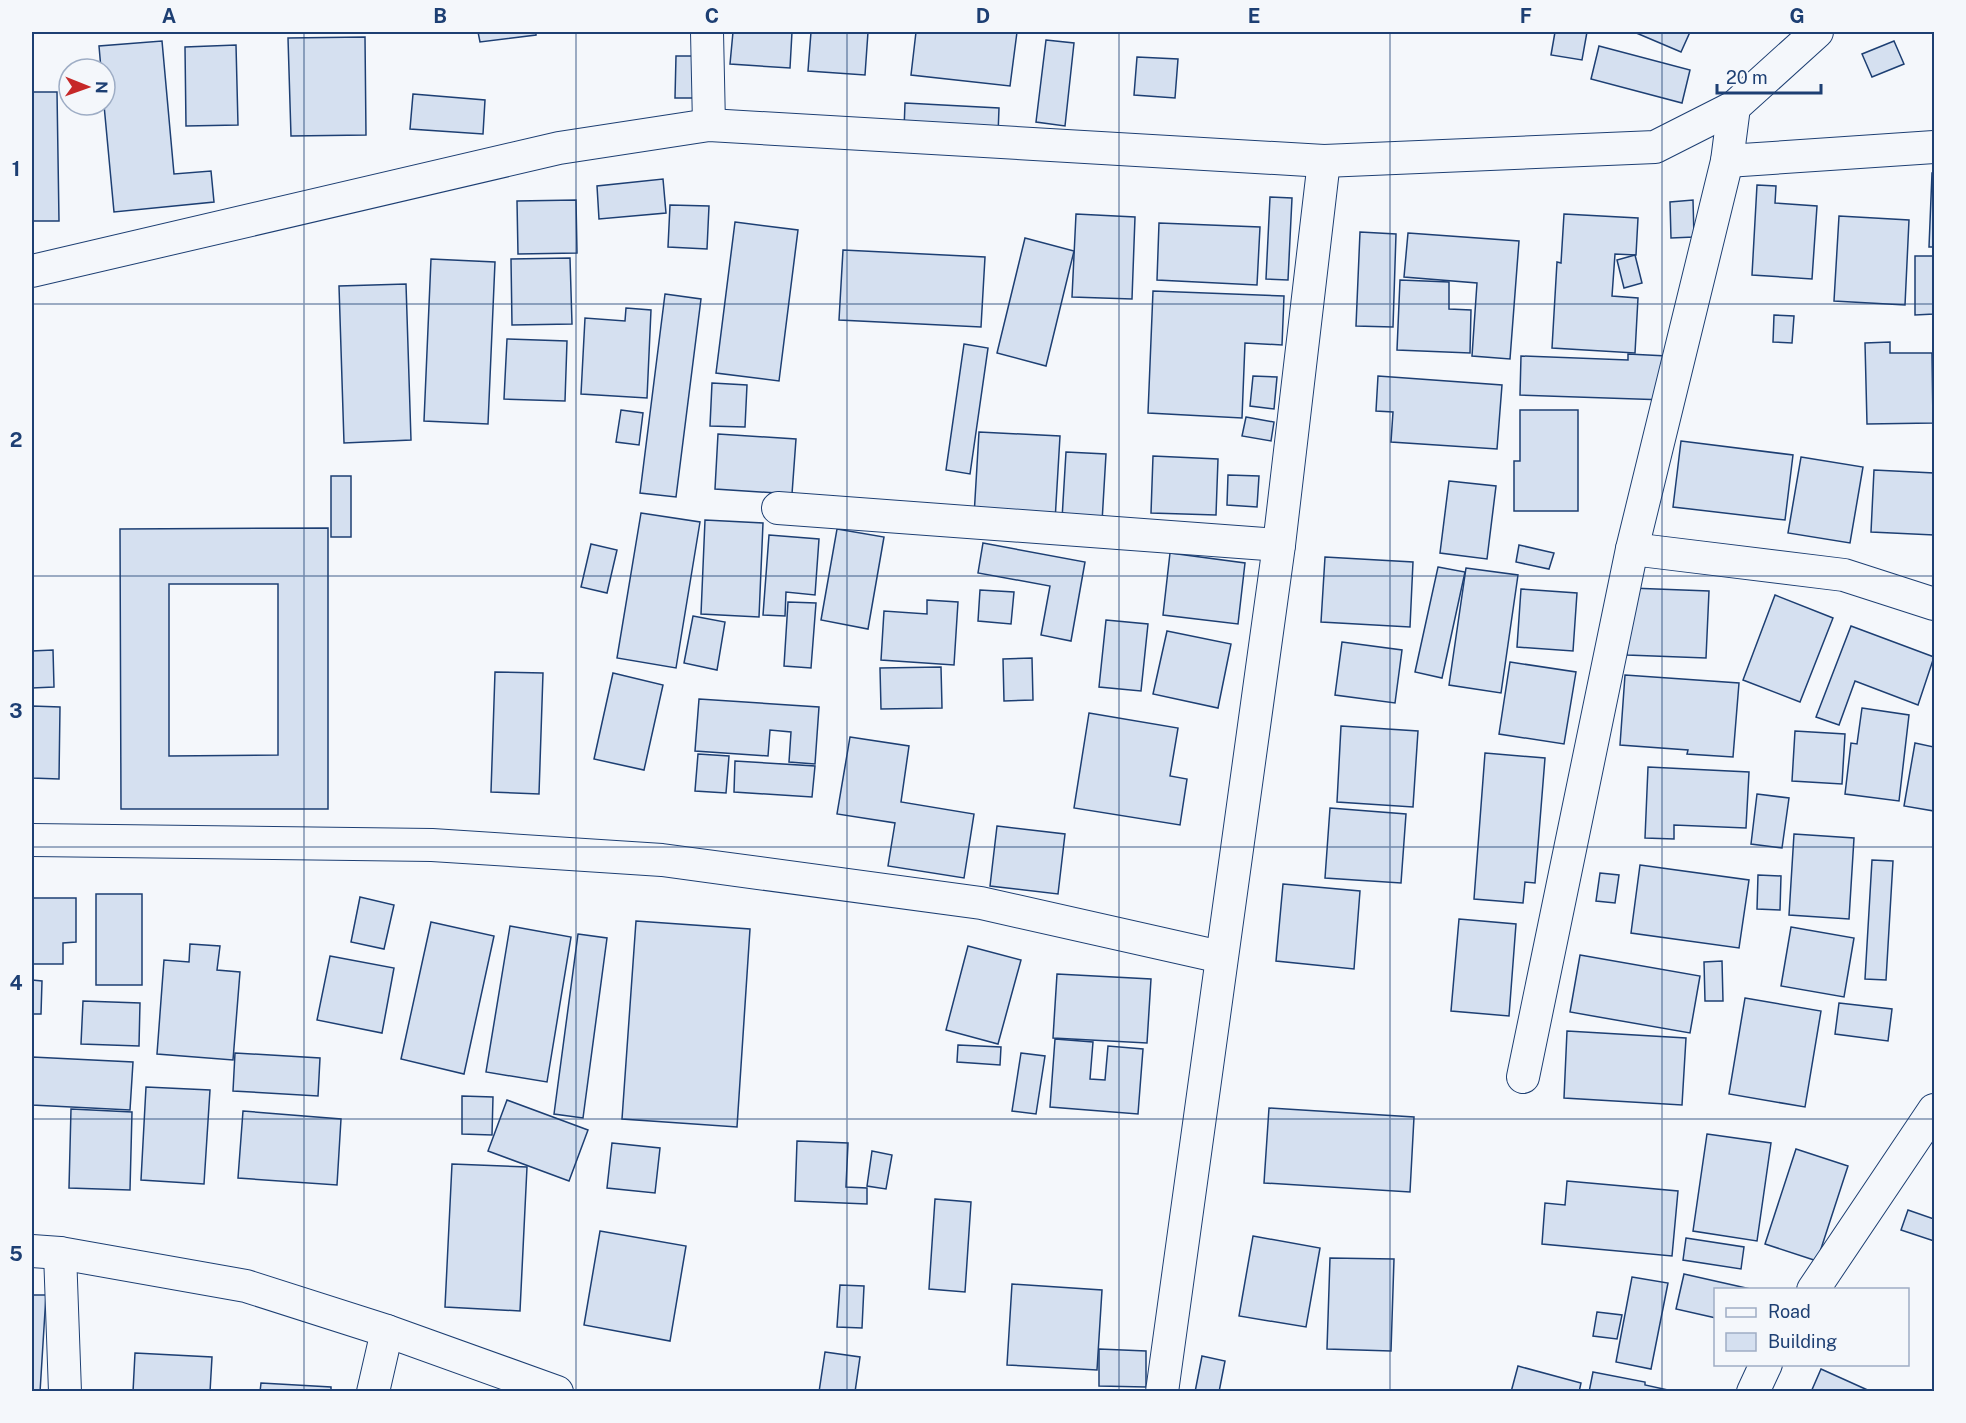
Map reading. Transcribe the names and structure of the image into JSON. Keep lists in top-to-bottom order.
{
  "legend": ["Road", "Building"],
  "scale_bar": "20 m",
  "north": "right",
  "grid": {
    "columns": [
      "A",
      "B",
      "C",
      "D",
      "E",
      "F",
      "G"
    ],
    "rows": [
      "1",
      "2",
      "3",
      "4",
      "5"
    ]
  }
}
